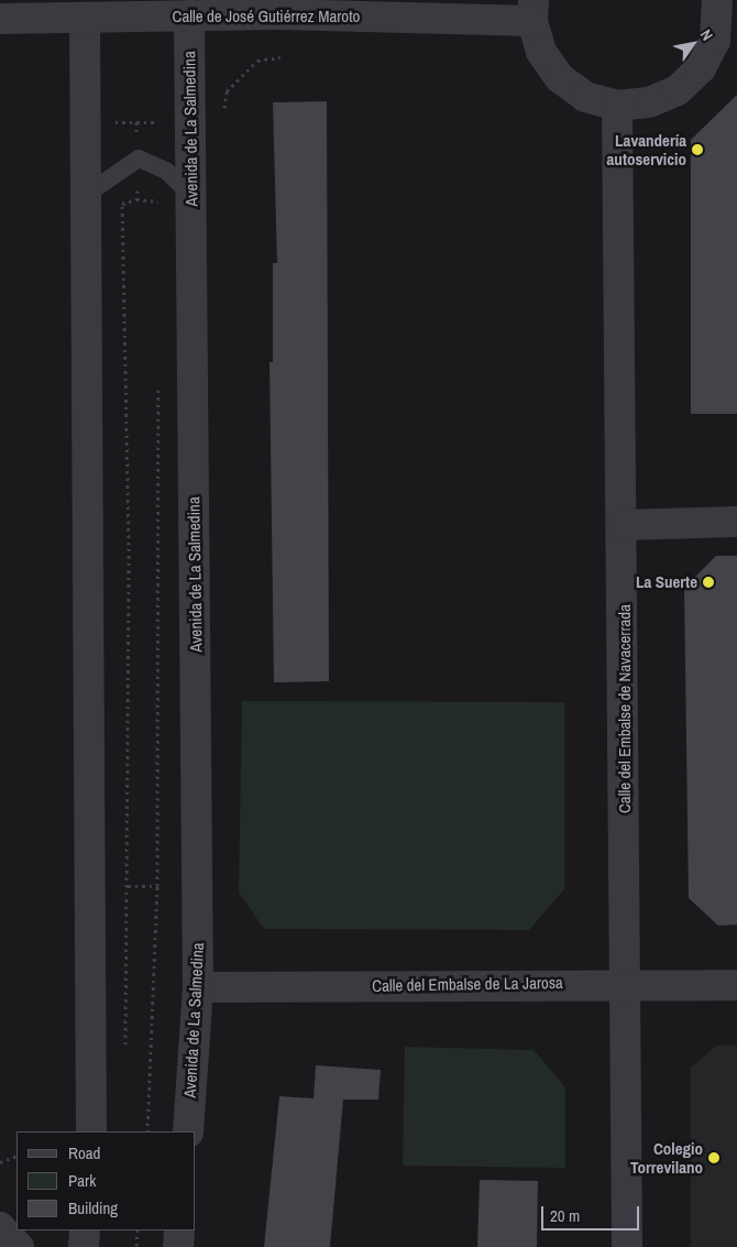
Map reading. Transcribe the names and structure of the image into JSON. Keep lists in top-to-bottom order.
{
  "streets": {
    "street": [
      "Calle de José Gutiérrez Maroto",
      "Avenida de La Salmedina",
      "Calle del Embalse de Navacerrada",
      "Calle del Embalse de La Jarosa"
    ]
  },
  "crossings": [
    ["Calle de José Gutiérrez Maroto", "Avenida de La Salmedina"],
    ["Avenida de La Salmedina", "Calle del Embalse de La Jarosa"],
    ["Calle del Embalse de Navacerrada", "Calle del Embalse de La Jarosa"]
  ],
  "places": ["Lavandería autoservicio", "La Suerte", "Colegio Torrevilano"],
  "legend": ["Road", "Park", "Building"],
  "scale_bar": "20 m",
  "north": "top right"
}
